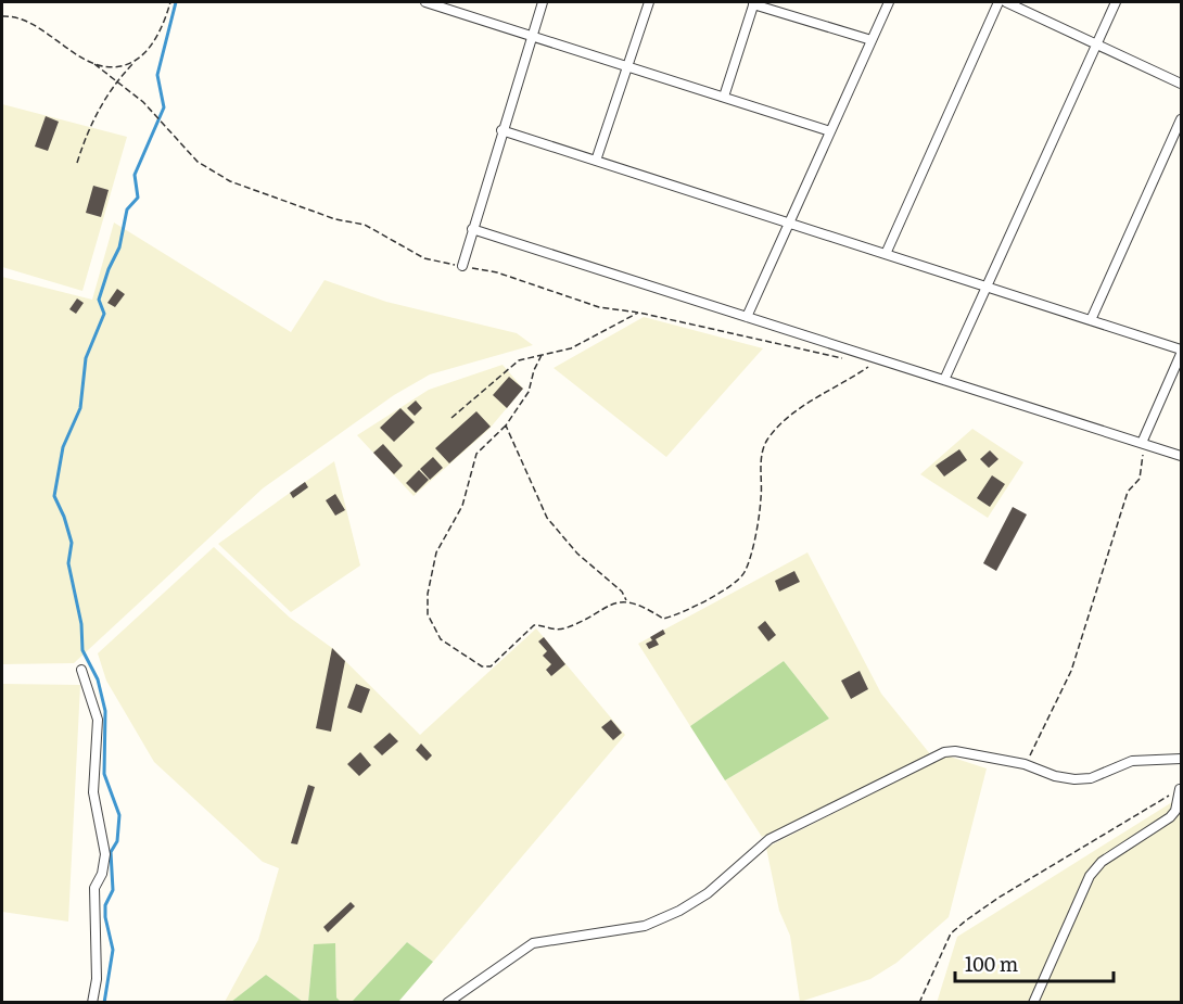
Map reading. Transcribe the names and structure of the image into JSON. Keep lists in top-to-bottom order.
{
  "scale_bar": "100 m"
}
